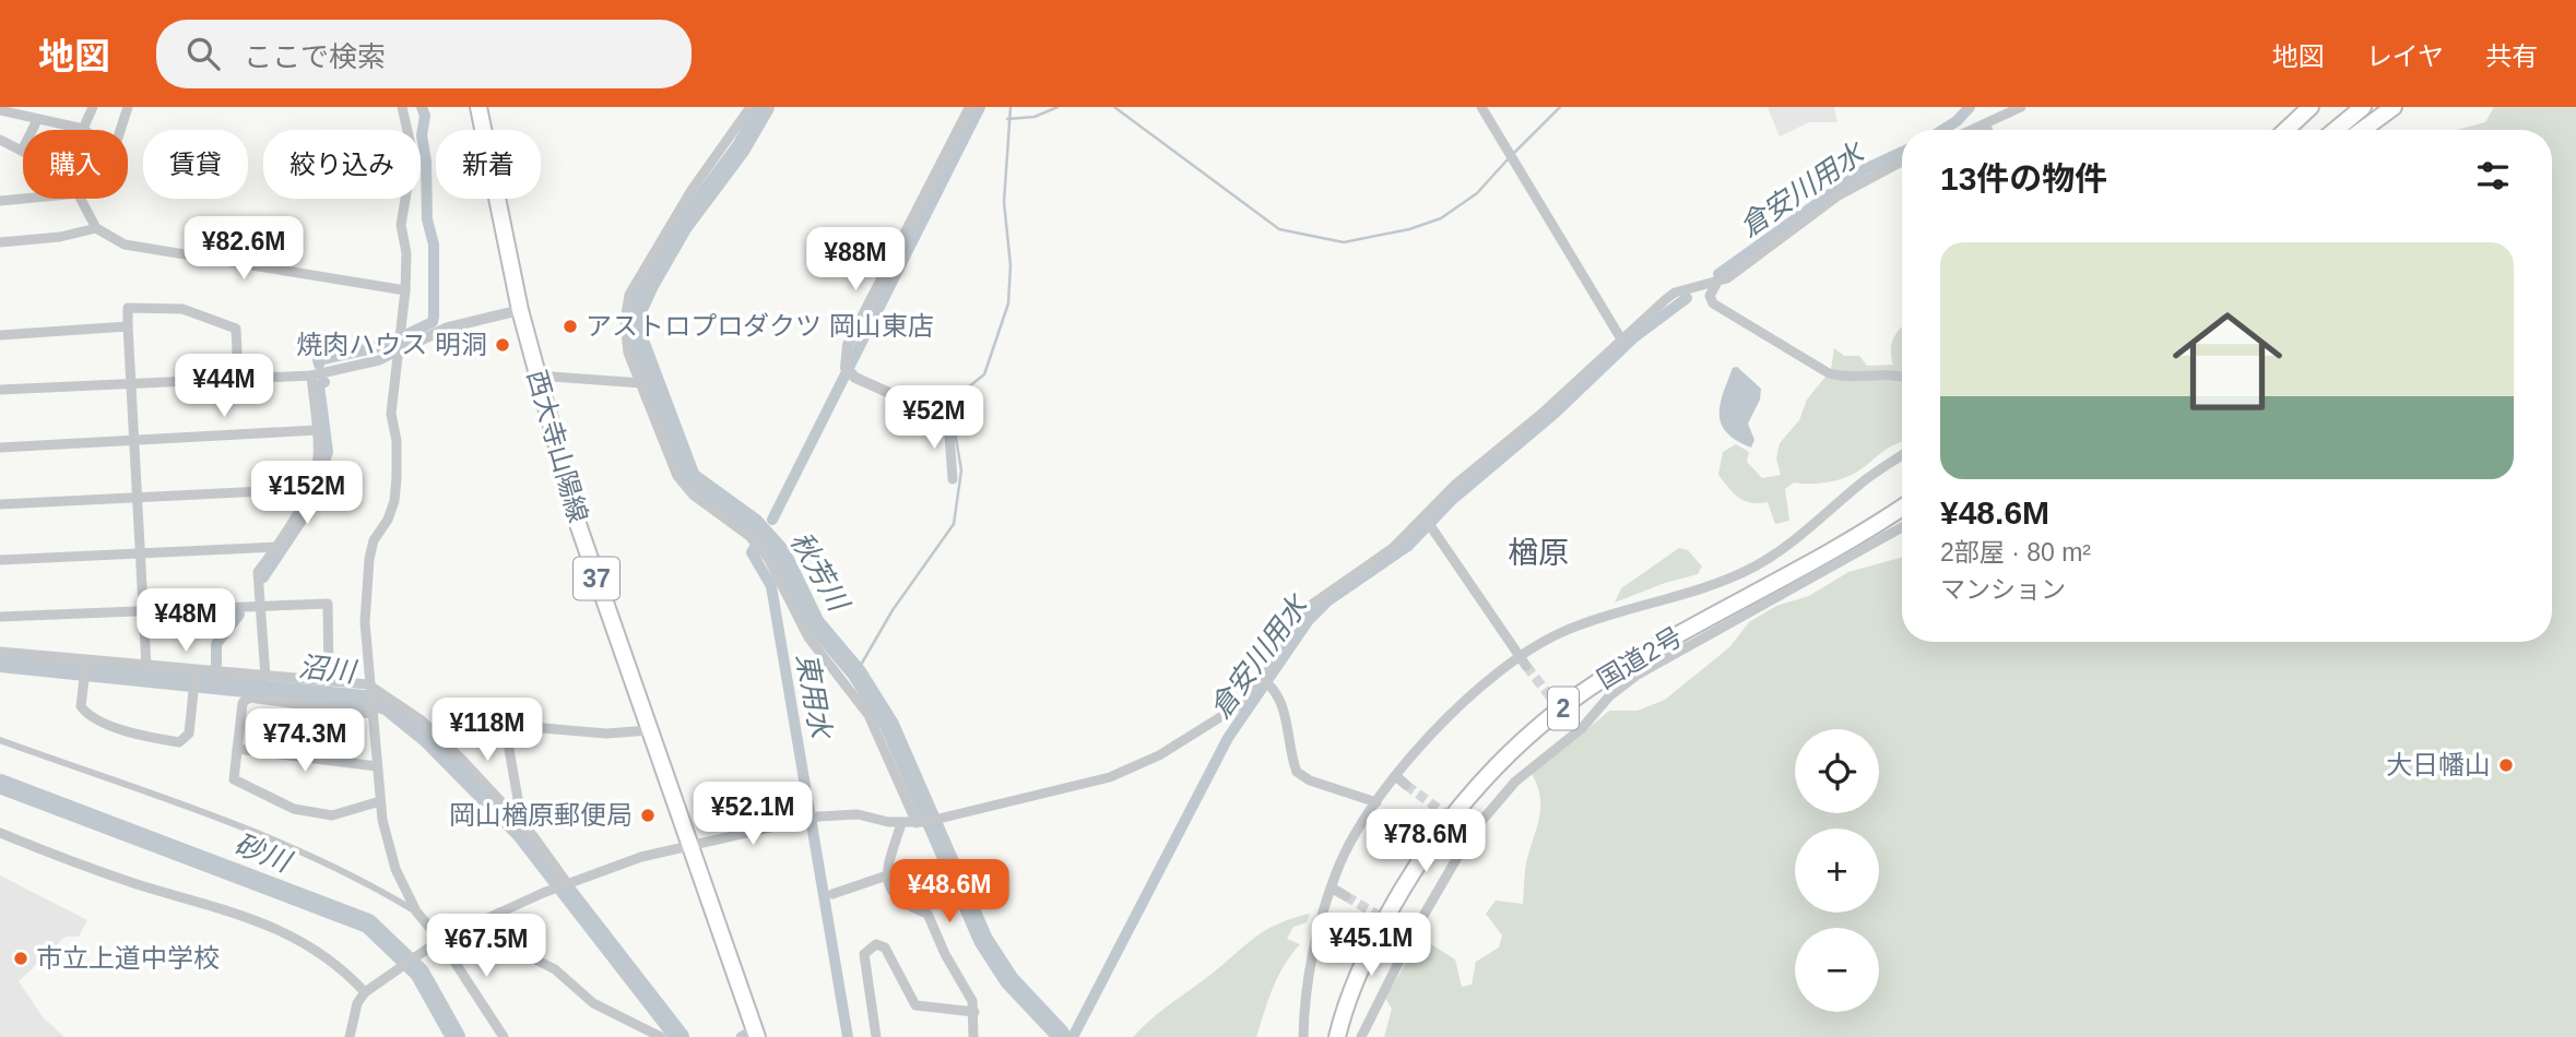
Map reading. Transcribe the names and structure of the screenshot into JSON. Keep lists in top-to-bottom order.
{
  "streets": {
    "main road": [
      "西大寺山陽線",
      "37",
      "国道2号",
      "2"
    ]
  },
  "districts": ["楢原"],
  "water": [
    "倉安川用水",
    "秋芳川",
    "沼川",
    "東用水",
    "砂川"
  ],
  "places": [
    "アストロプロダクツ 岡山東店",
    "焼肉ハウス 明洞",
    "大日幡山",
    "岡山楢原郵便局",
    "市立上道中学校"
  ],
  "page": {
    "header": "地図",
    "search": "ここで検索",
    "nav": ["地図", "レイヤ", "共有"],
    "chip": [
      "購入",
      "賃貸",
      "絞り込み",
      "新着"
    ],
    "heading": "13件の物件",
    "price": [
      "¥82.6M",
      "¥88M",
      "¥44M",
      "¥52M",
      "¥152M",
      "¥48M",
      "¥118M",
      "¥74.3M",
      "¥52.1M",
      "¥78.6M",
      "¥48.6M",
      "¥45.1M",
      "¥67.5M"
    ],
    "list": [
      {
        "name": "¥48.6M",
        "note": "2部屋 · 80 m² · マンション"
      }
    ],
    "map_buttons": ["+", "−"]
  }
}
